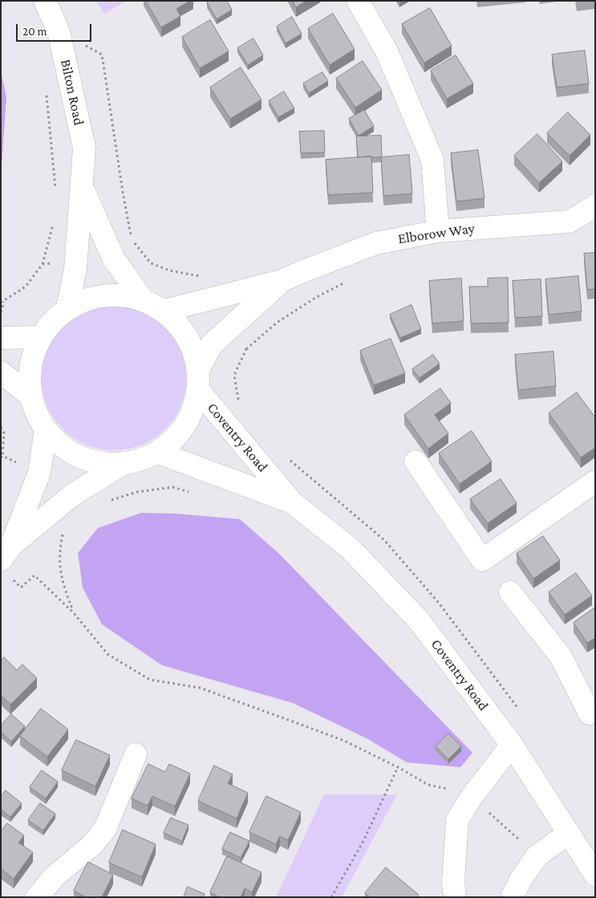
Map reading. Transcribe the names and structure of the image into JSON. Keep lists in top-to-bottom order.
{
  "streets": {
    "main road": ["Bilton Road", "Elborow Way", "Coventry Road"]
  },
  "scale_bar": "20 m"
}
